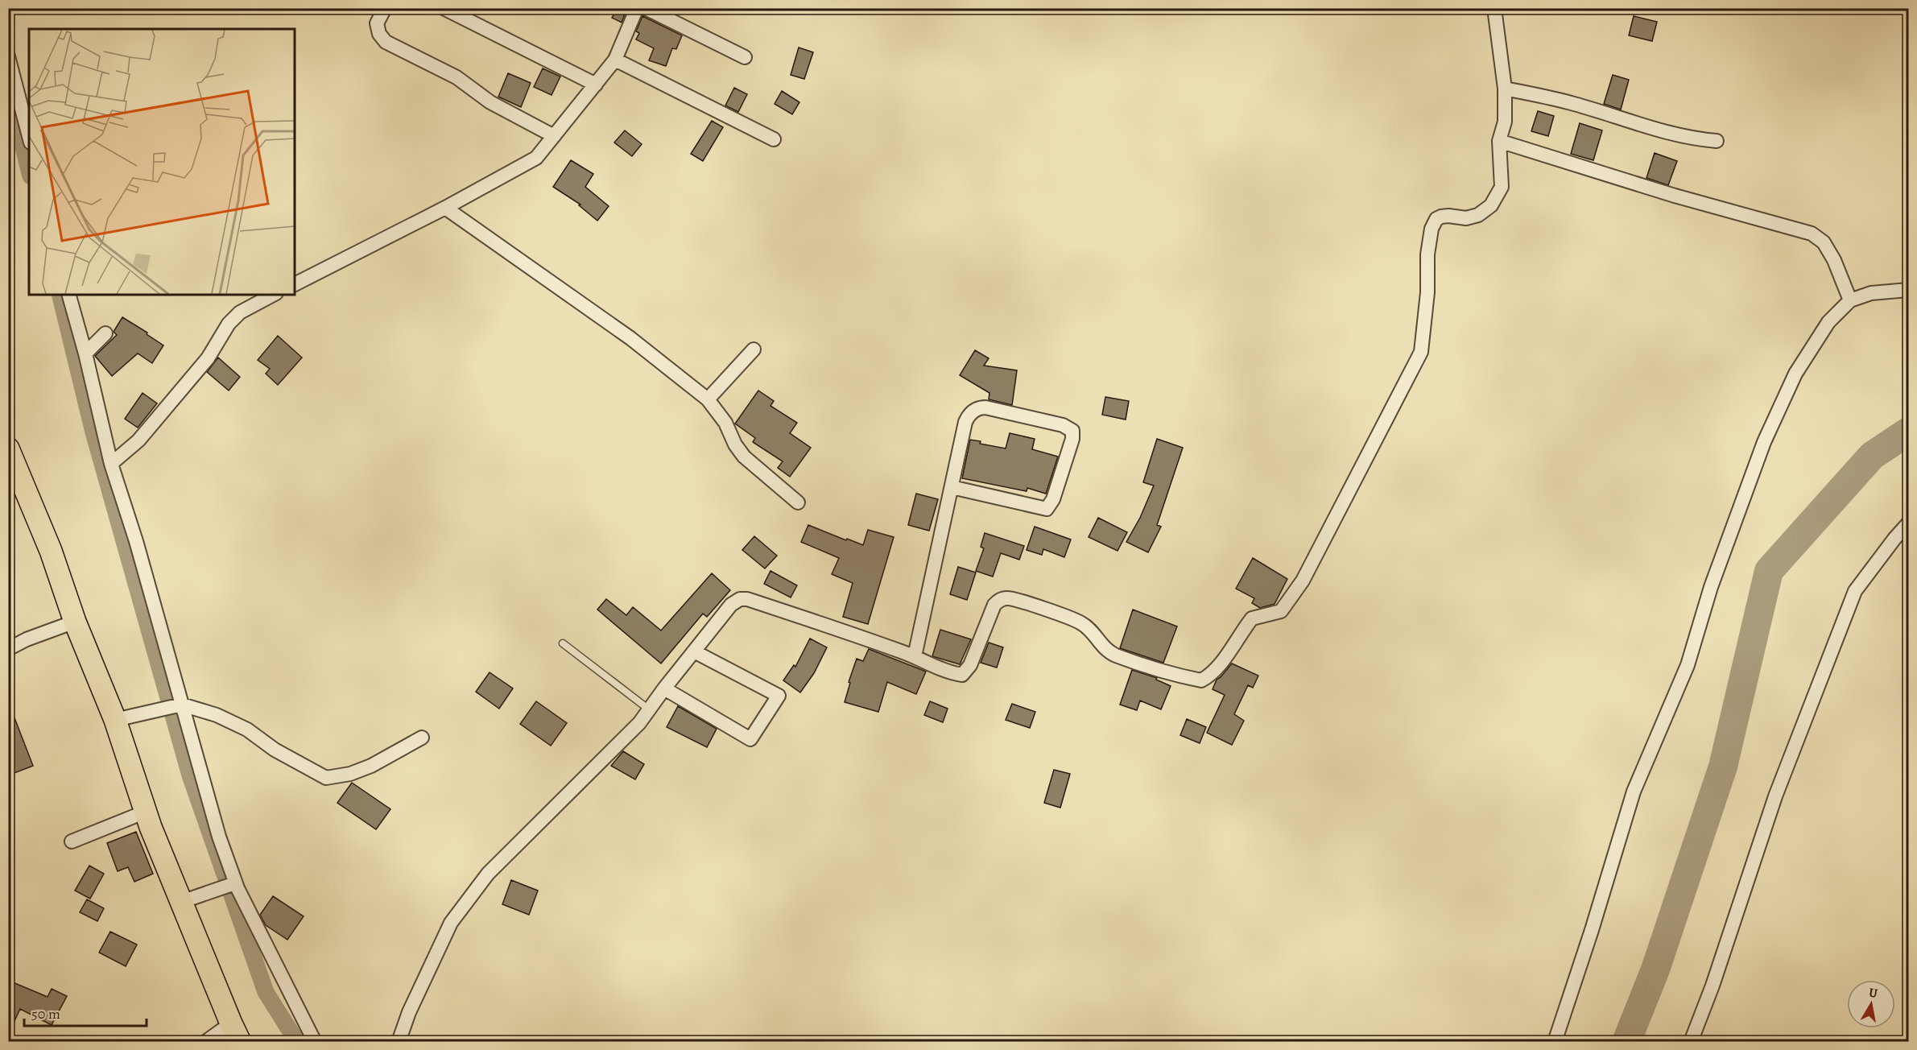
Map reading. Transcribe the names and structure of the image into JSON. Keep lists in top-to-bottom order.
{
  "scale_bar": "50 m",
  "north": "top"
}
